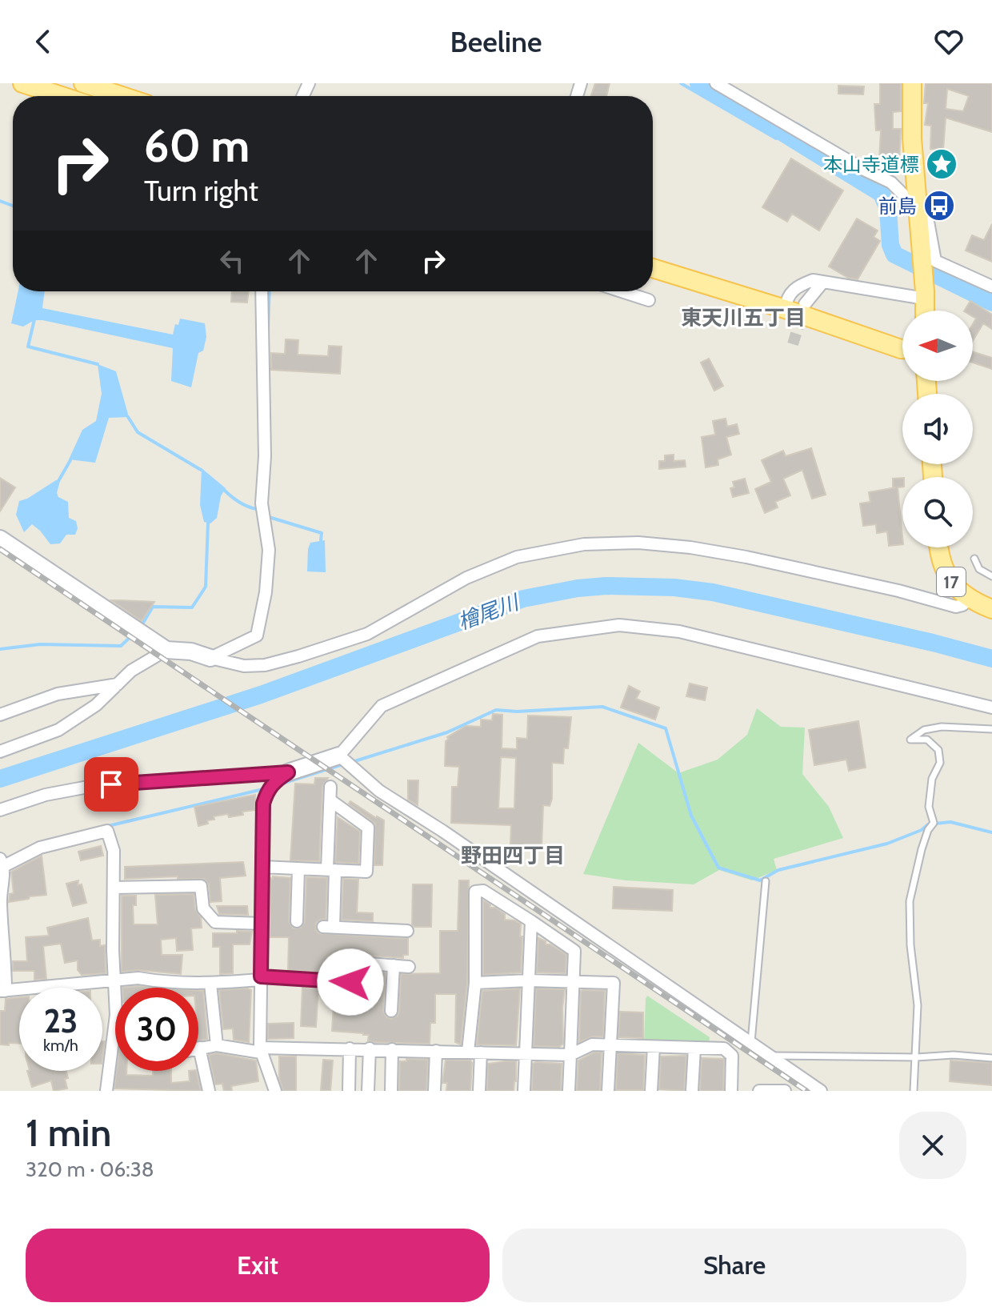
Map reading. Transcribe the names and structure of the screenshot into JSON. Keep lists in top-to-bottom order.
{
  "streets": {
    "main road": ["17"]
  },
  "districts": ["東天川五丁目", "野田四丁目"],
  "water": ["檜尾川"],
  "places": {
    "place": ["本山寺道標"],
    "bus stop": ["前島"]
  },
  "north": "left",
  "page": {
    "header": "Beeline",
    "turn": ["60 m", "Turn right"],
    "speed": "23 km/h",
    "limit": "30",
    "heading": ["1 min", "320 m · 06:38"],
    "buttons": ["Exit", "Share"]
  }
}
